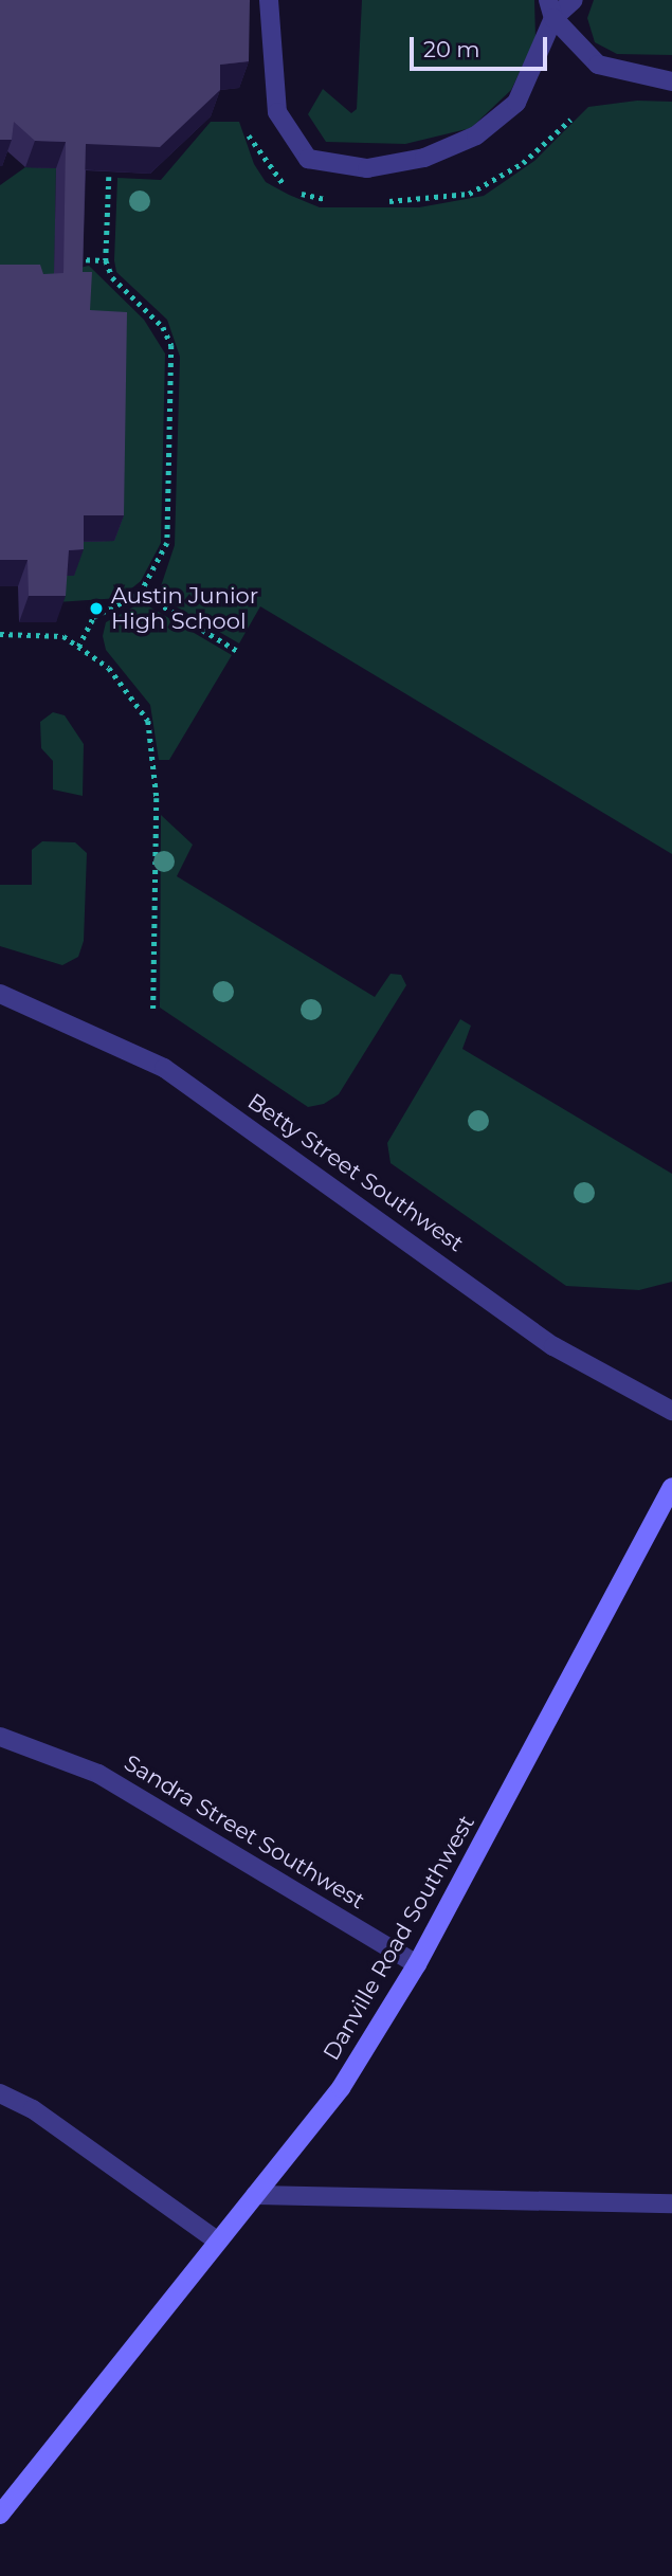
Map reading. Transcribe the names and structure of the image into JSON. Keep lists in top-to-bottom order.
{
  "streets": {
    "main road": ["Danville Road Southwest"],
    "street": ["Betty Street Southwest", "Sandra Street Southwest"]
  },
  "crossings": [
    ["Sandra Street Southwest", "Danville Road Southwest"]
  ],
  "places": ["Austin Junior High School"],
  "scale_bar": "20 m"
}
